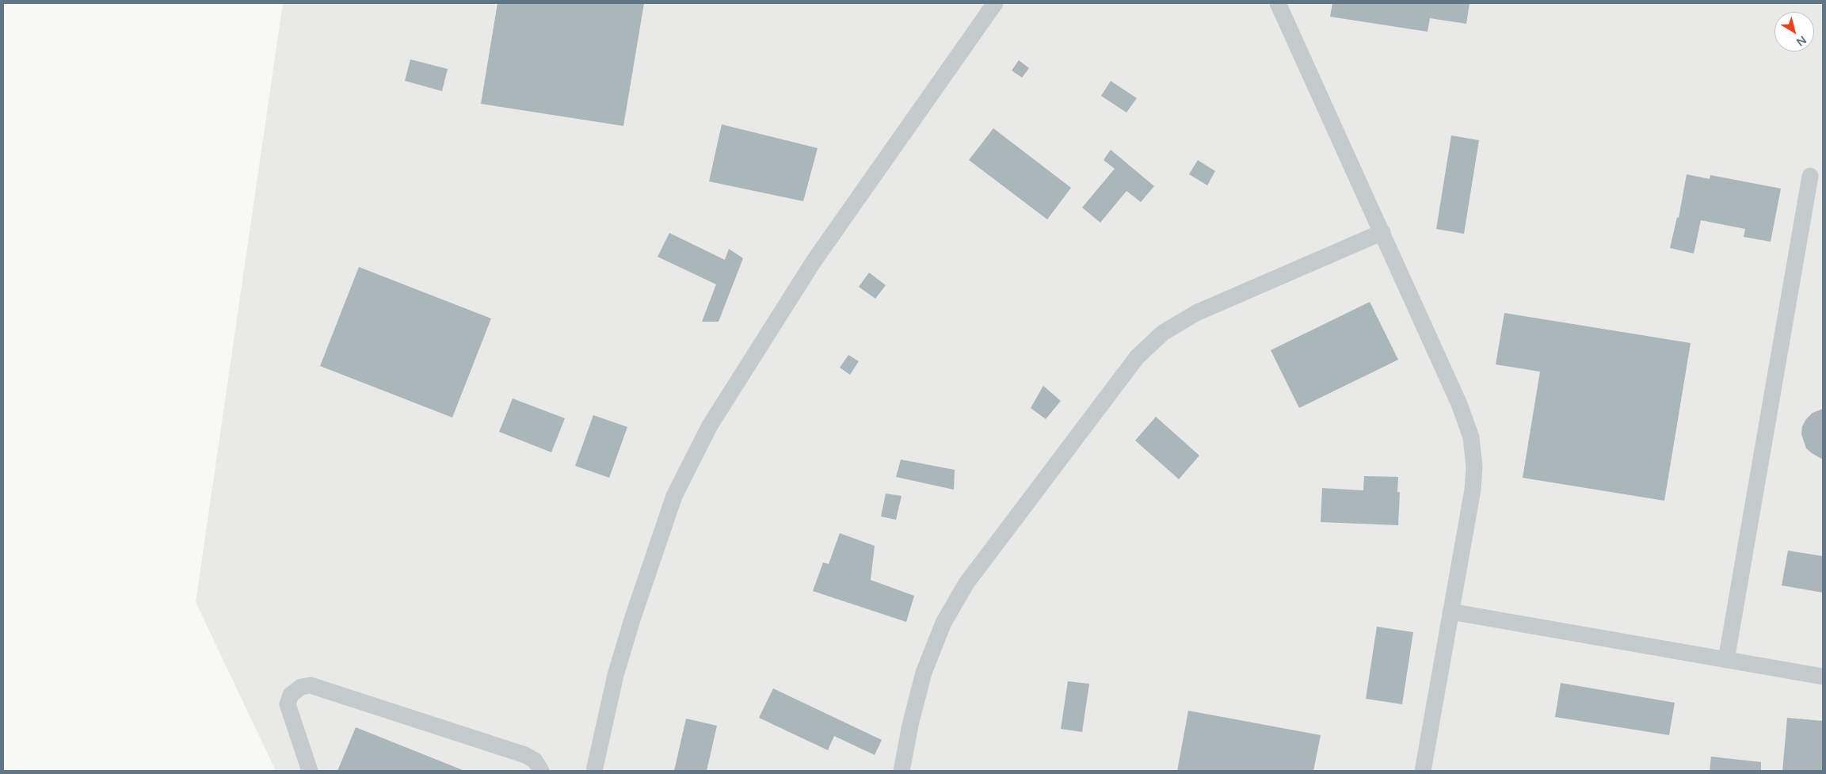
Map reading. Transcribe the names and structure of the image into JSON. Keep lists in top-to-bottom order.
{
  "north": "bottom right"
}
